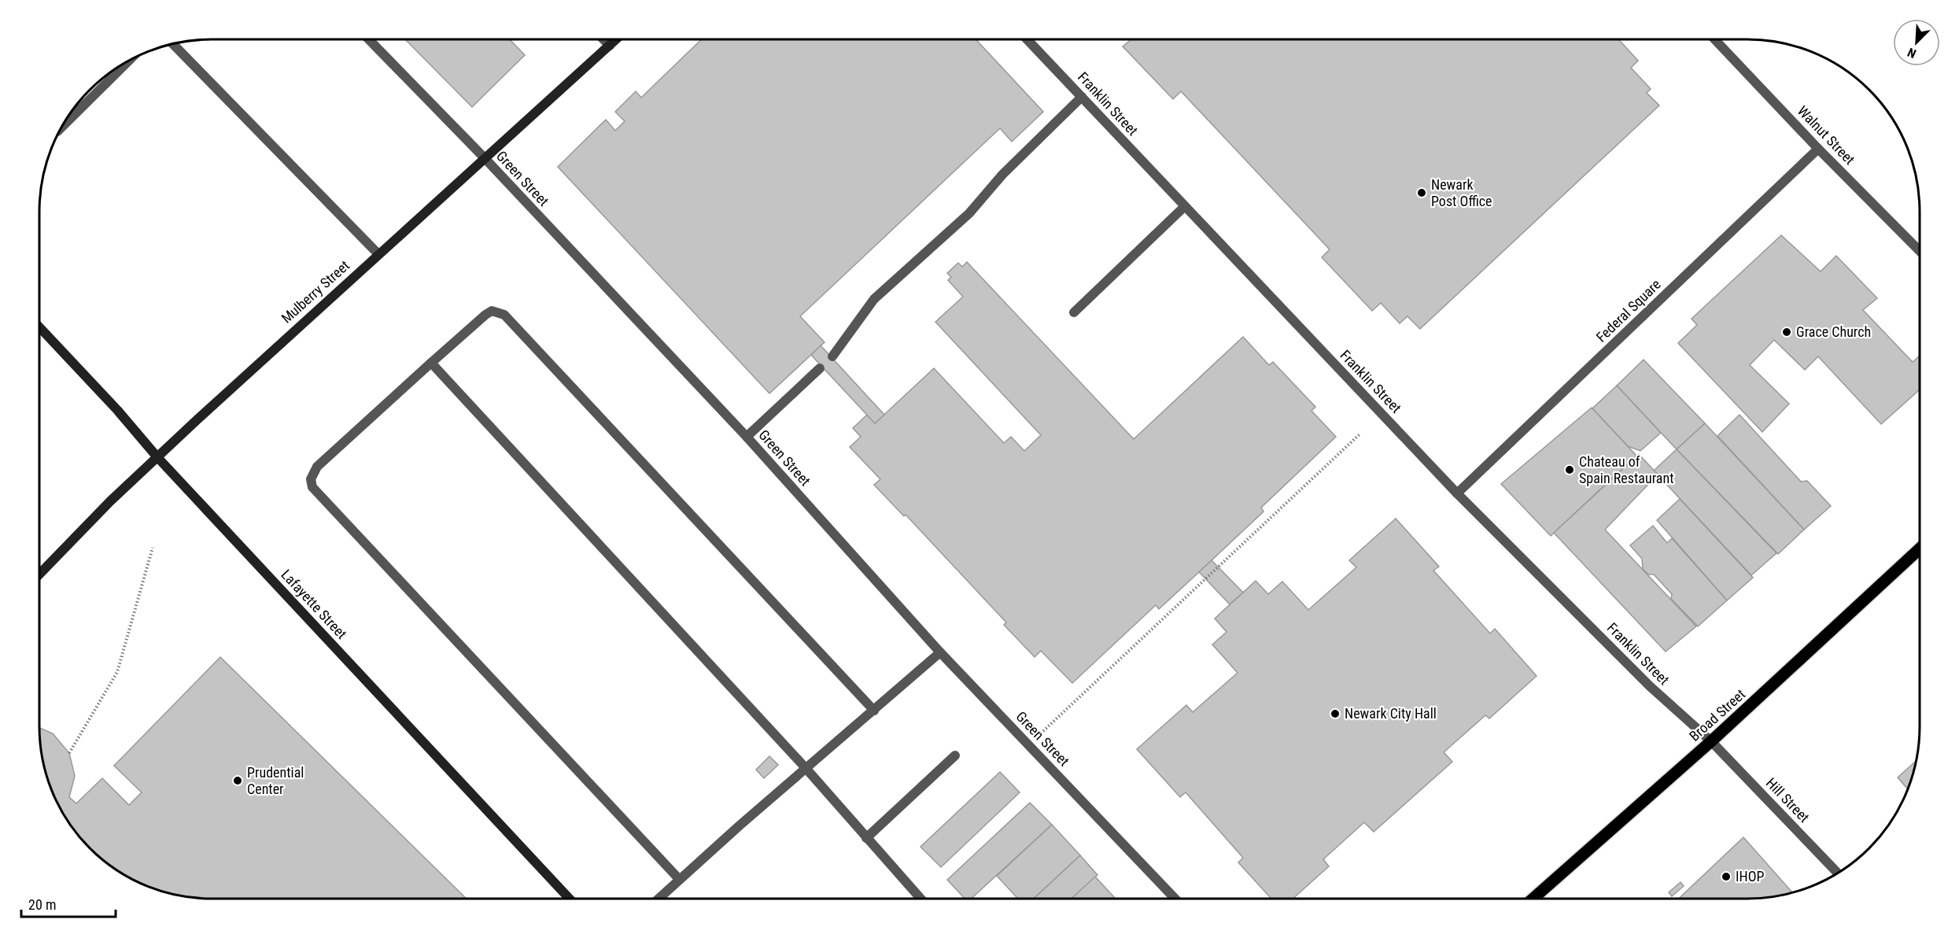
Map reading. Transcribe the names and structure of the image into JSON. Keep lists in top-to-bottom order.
{
  "streets": {
    "main road": ["Broad Street"],
    "street": [
      "Franklin Street",
      "Walnut Street",
      "Green Street",
      "Mulberry Street",
      "Federal Square",
      "Lafayette Street",
      "Hill Street"
    ]
  },
  "crossings": [
    ["Franklin Street", "Federal Square"],
    ["Franklin Street", "Broad Street"],
    ["Franklin Street", "Hill Street"],
    ["Walnut Street", "Federal Square"],
    ["Green Street", "Mulberry Street"],
    ["Mulberry Street", "Lafayette Street"],
    ["Broad Street", "Hill Street"]
  ],
  "places": [
    "Newark Post Office",
    "Grace Church",
    "Chateau of Spain Restaurant",
    "Newark City Hall",
    "Prudential Center",
    "IHOP"
  ],
  "scale_bar": "20 m",
  "north": "bottom left"
}
